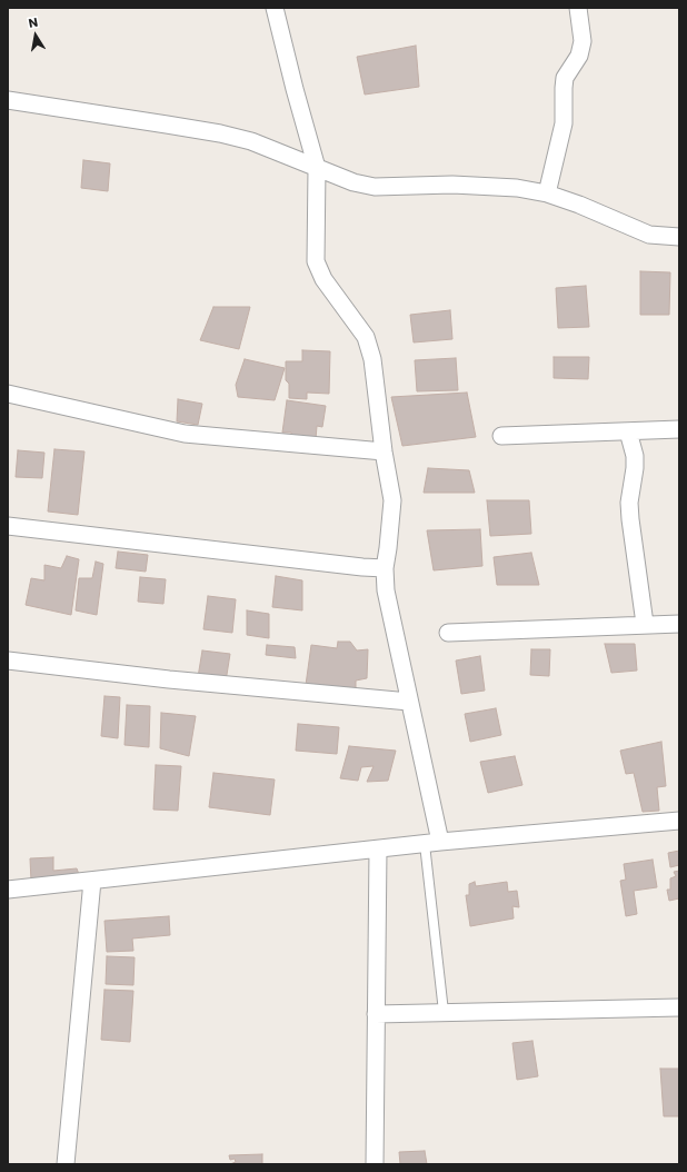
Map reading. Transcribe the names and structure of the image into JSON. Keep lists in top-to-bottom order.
{
  "north": "top"
}
